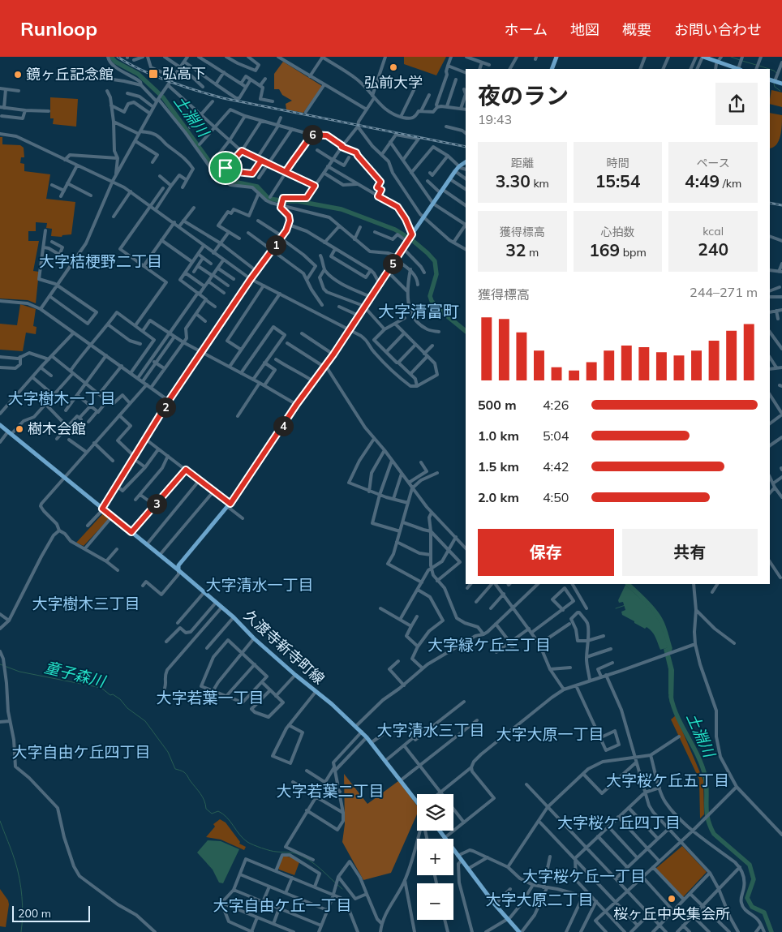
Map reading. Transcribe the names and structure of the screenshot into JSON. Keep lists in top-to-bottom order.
{
  "streets": {
    "main road": ["久渡寺新寺町線"]
  },
  "districts": [
    "大字桔梗野二丁目",
    "大字清富町",
    "大字樹木一丁目",
    "大字清水一丁目",
    "大字樹木三丁目",
    "大字緑ケ丘三丁目",
    "大字若葉一丁目",
    "大字清水三丁目",
    "大字大原一丁目",
    "大字自由ケ丘四丁目",
    "大字桜ケ丘五丁目",
    "大字若葉二丁目",
    "大字桜ケ丘四丁目",
    "大字桜ケ丘一丁目",
    "大字大原二丁目",
    "大字自由ケ丘一丁目"
  ],
  "water": ["土淵川", "童子森川"],
  "places": {
    "other": [
      "弘前大学",
      "鏡ヶ丘記念館",
      "樹木会館",
      "桜ヶ丘中央集会所"
    ],
    "transit": ["弘高下"]
  },
  "scale_bar": "200 m",
  "page": {
    "header": "Runloop",
    "nav": [
      "ホーム",
      "地図",
      "概要",
      "お問い合わせ"
    ],
    "heading": ["夜のラン", "19:43"],
    "pins": [
      "6",
      "1",
      "5",
      "2",
      "4",
      "3"
    ],
    "stats": [
      ["距離", "3.30 km"],
      ["時間", "15:54"],
      ["ペース", "4:49 /km"],
      ["獲得標高", "32 m"],
      ["心拍数", "169 bpm"],
      ["kcal", "240"]
    ],
    "chart": ["獲得標高", "244–271 m"],
    "list": [
      {
        "name": "500 m",
        "note": "4:26"
      },
      {
        "name": "1.0 km",
        "note": "5:04"
      },
      {
        "name": "1.5 km",
        "note": "4:42"
      },
      {
        "name": "2.0 km",
        "note": "4:50"
      }
    ],
    "buttons": ["保存", "共有"],
    "map_buttons": ["+", "−"],
    "scale": "200 m"
  }
}
